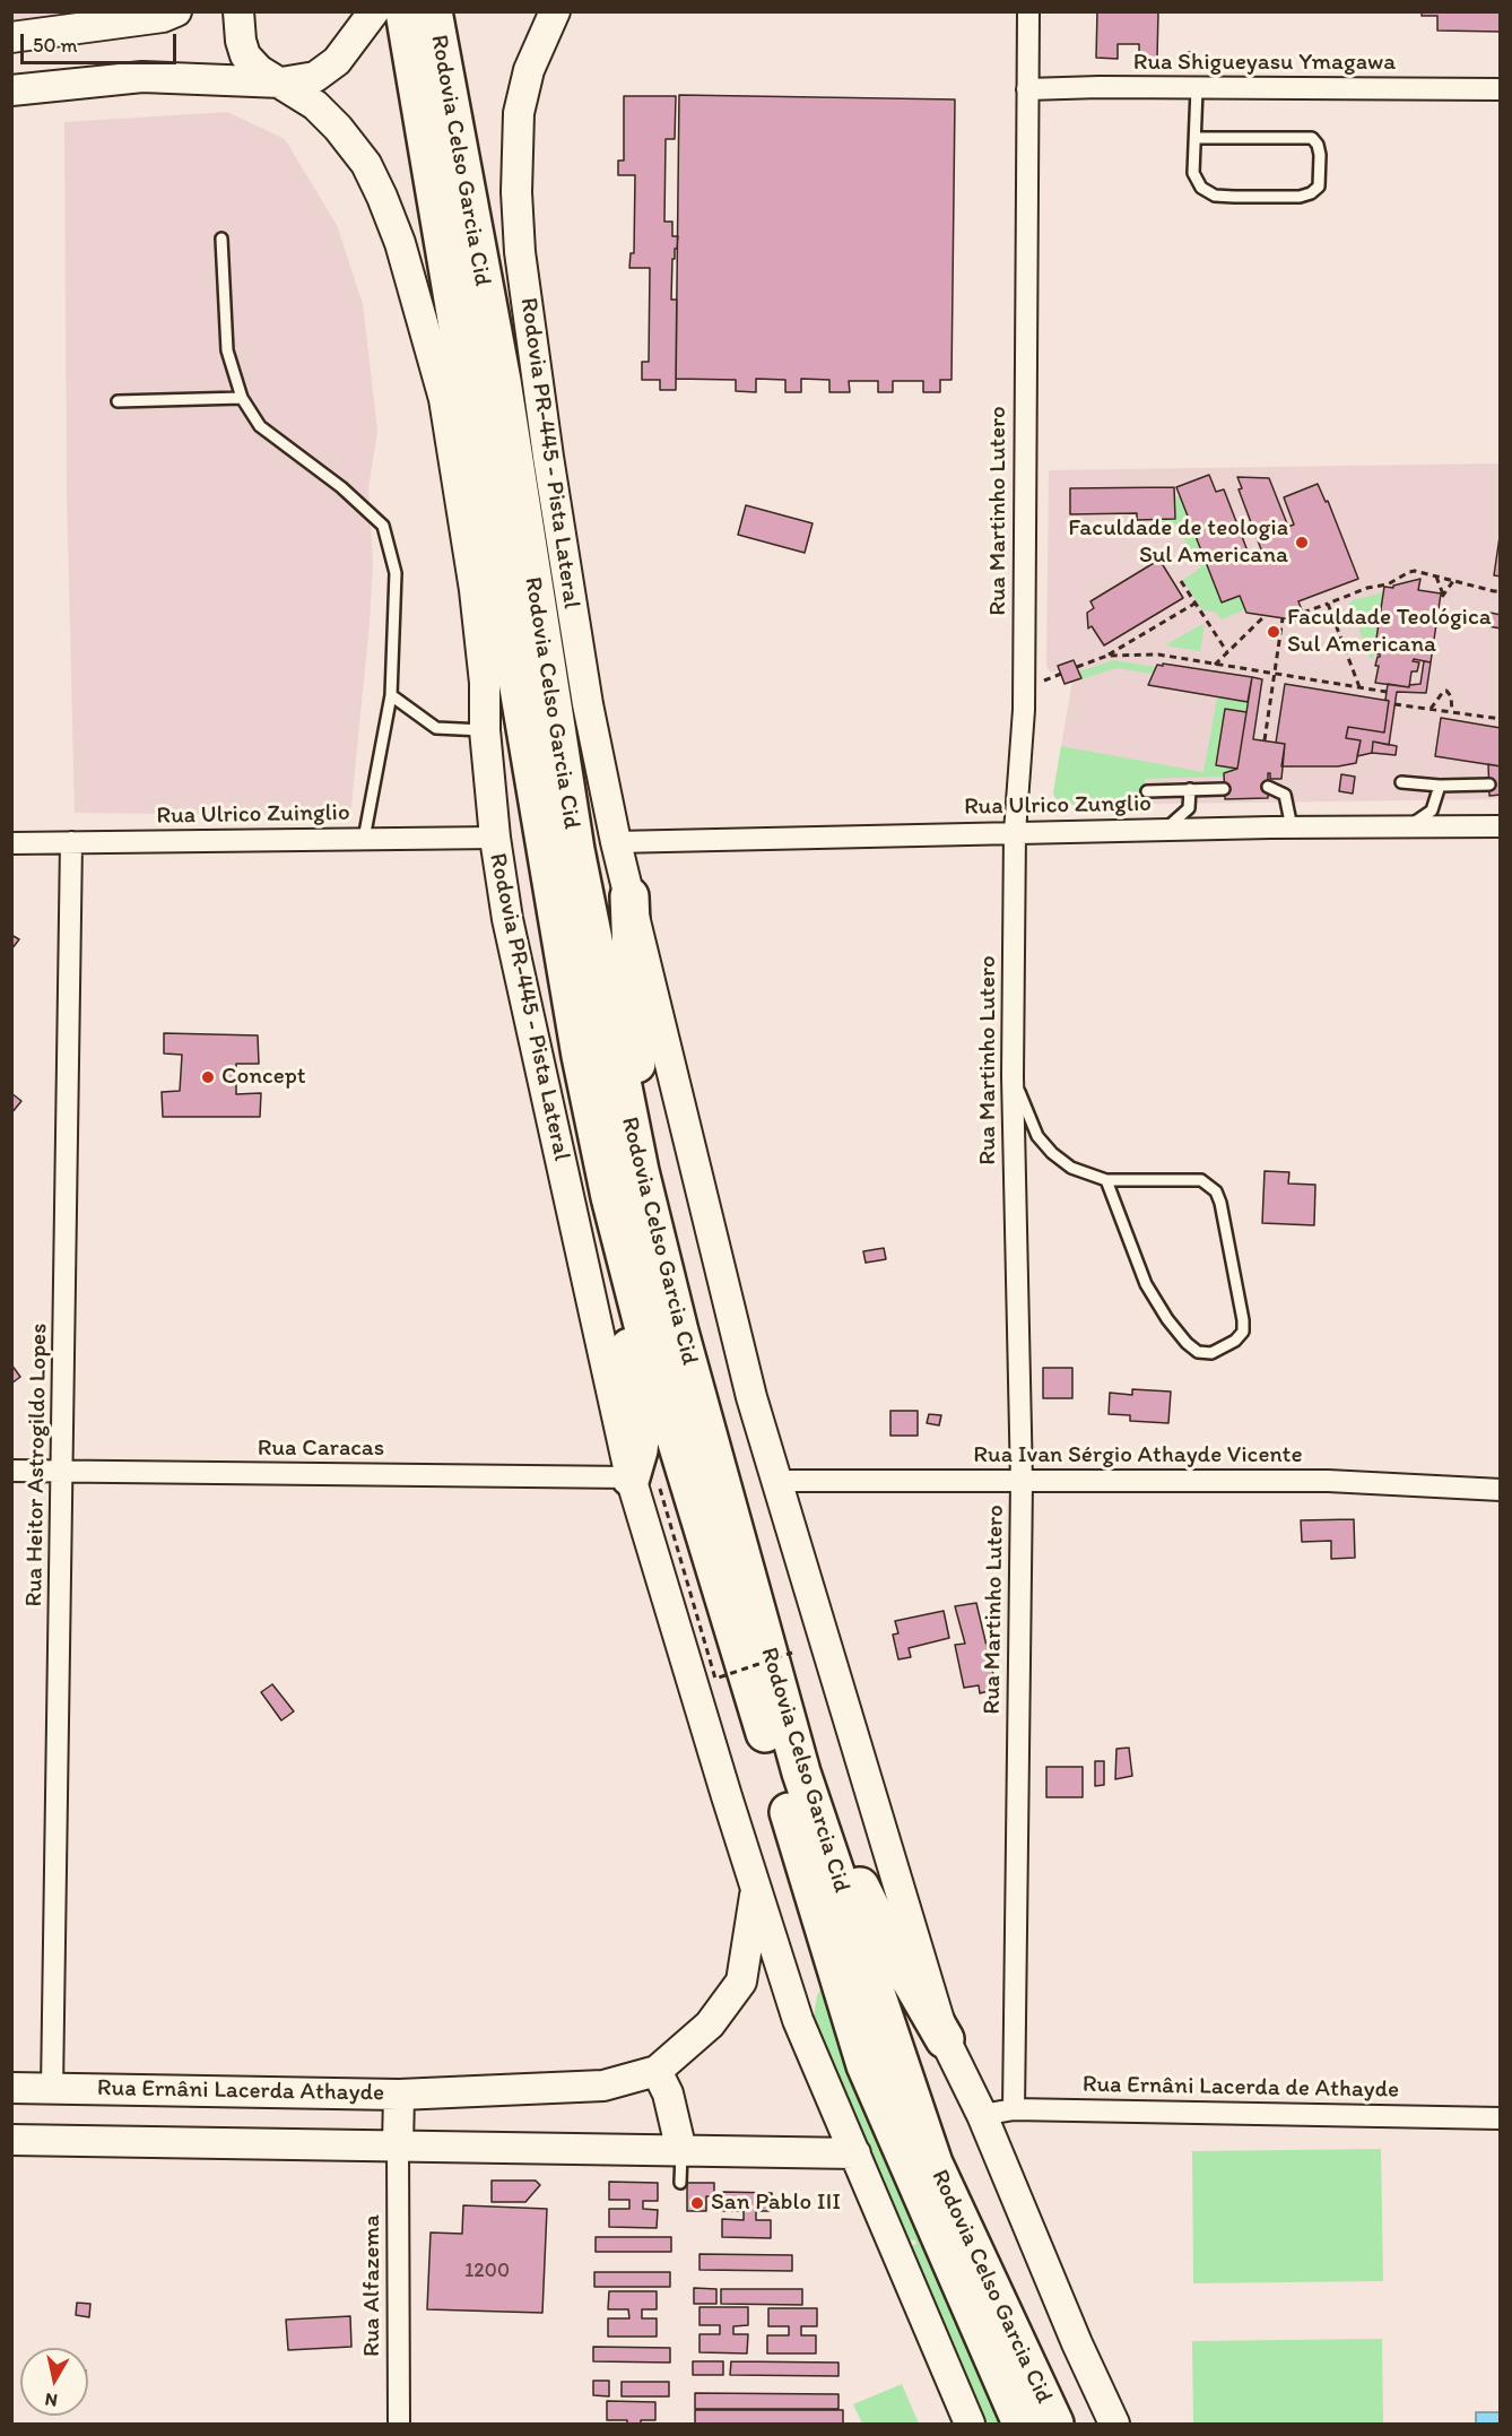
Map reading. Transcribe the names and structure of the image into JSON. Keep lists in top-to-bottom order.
{
  "streets": {
    "highway": ["Rodovia Celso Garcia Cid"],
    "street": [
      "Rua Shigueyasu Ymagawa",
      "Rodovia PR-445 - Pista Lateral",
      "Rua Martinho Lutero",
      "Rua Ulrico Zunglio",
      "Rua Ulrico Zuinglio",
      "Rua Caracas",
      "Rua Ivan Sérgio Athayde Vicente",
      "Rua Heitor Astrogildo Lopes",
      "Rua Ernâni Lacerda de Athayde",
      "Rua Ernâni Lacerda Athayde",
      "Rua Alfazema"
    ]
  },
  "crossings": [
    ["Rua Shigueyasu Ymagawa", "Rua Martinho Lutero"],
    ["Rodovia PR-445 - Pista Lateral", "Rua Ulrico Zunglio"],
    ["Rodovia PR-445 - Pista Lateral", "Rua Ulrico Zuinglio"],
    ["Rodovia PR-445 - Pista Lateral", "Rua Caracas"],
    ["Rua Martinho Lutero", "Rua Ulrico Zunglio"],
    ["Rua Martinho Lutero", "Rua Ivan Sérgio Athayde Vicente"],
    ["Rua Martinho Lutero", "Rua Ernâni Lacerda de Athayde"],
    ["Rua Ulrico Zuinglio", "Rua Heitor Astrogildo Lopes"],
    ["Rua Caracas", "Rua Heitor Astrogildo Lopes"],
    ["Rua Heitor Astrogildo Lopes", "Rua Ernâni Lacerda Athayde"],
    ["Rua Ernâni Lacerda Athayde", "Rua Alfazema"]
  ],
  "places": [
    "Faculdade de teologia Sul Americana",
    "Faculdade Teológica Sul Americana",
    "Concept",
    "San Pablo III"
  ],
  "house_numbers": ["1200"],
  "scale_bar": "50 m",
  "north": "bottom"
}
